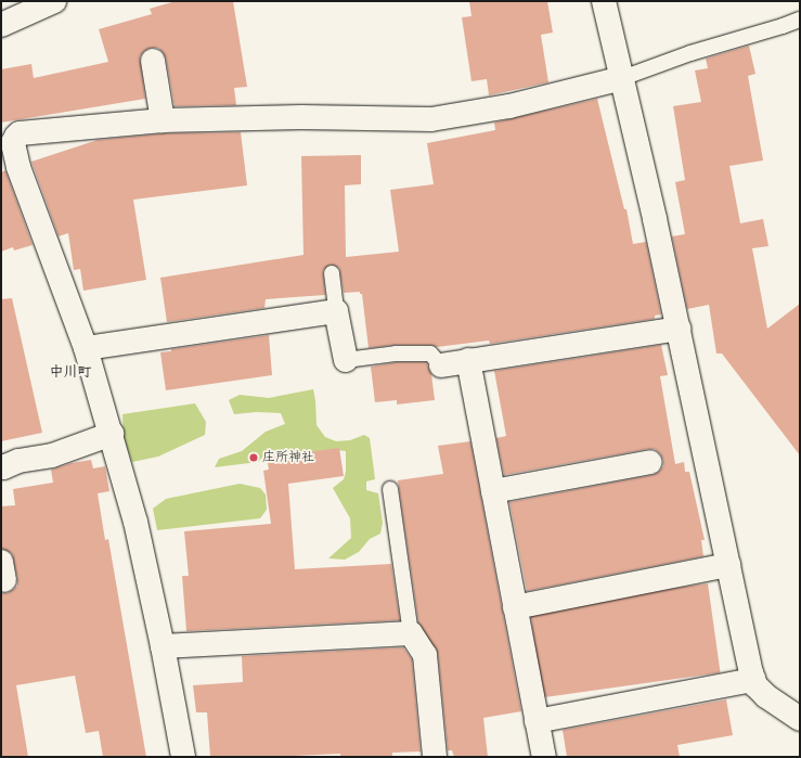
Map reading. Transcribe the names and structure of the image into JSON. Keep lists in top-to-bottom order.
{
  "districts": ["中川町"],
  "places": ["庄所神社"]
}
